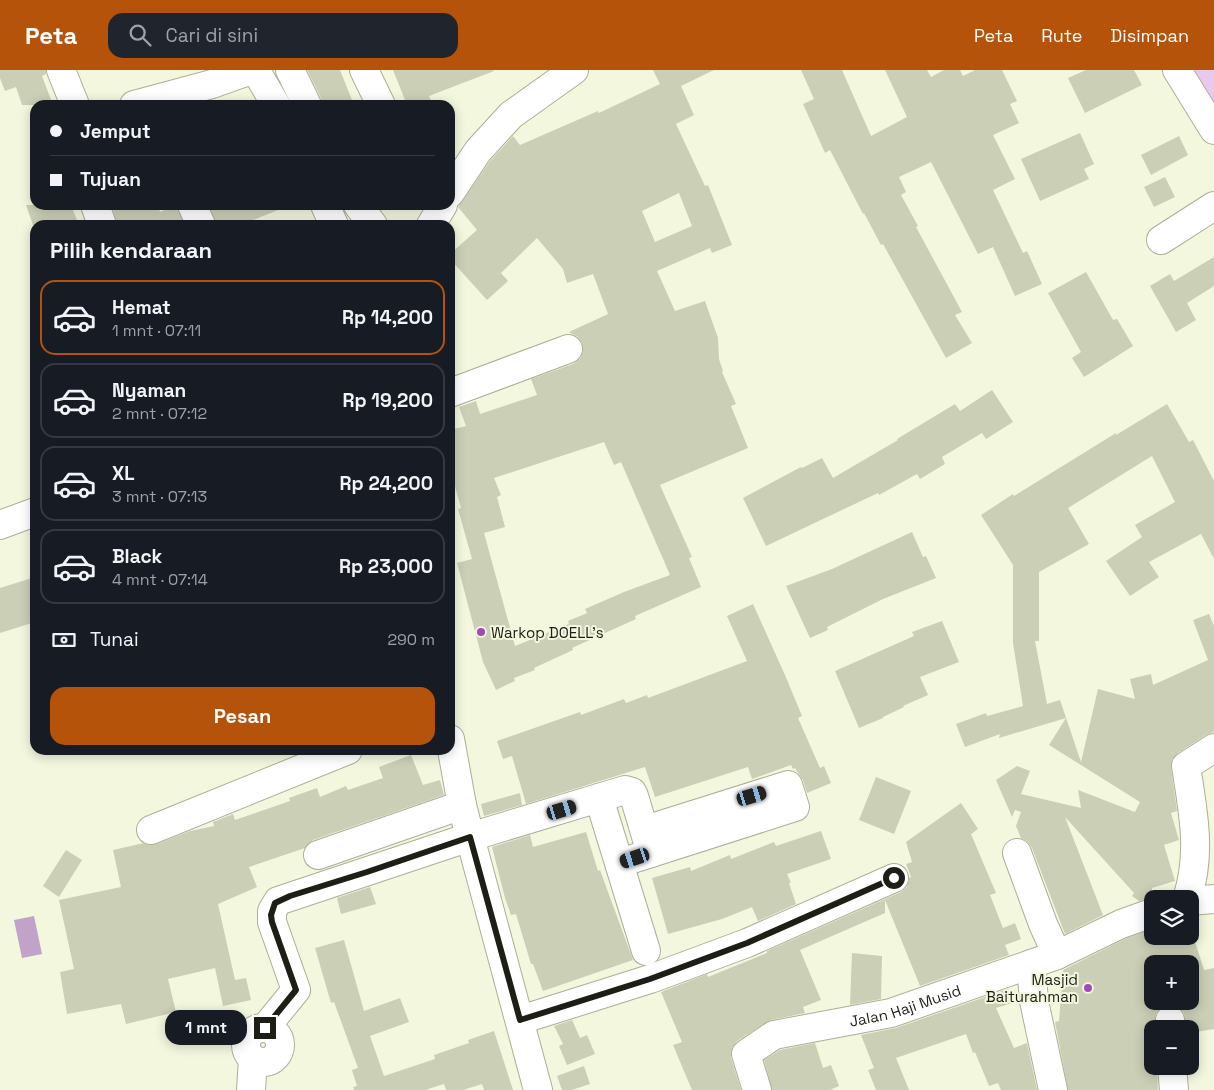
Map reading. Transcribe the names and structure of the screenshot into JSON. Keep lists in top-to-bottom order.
{
  "streets": {
    "street": ["Jalan Haji Musid"]
  },
  "places": ["Warkop DOELL's", "Masjid Baiturahman"],
  "page": {
    "header": "Peta",
    "search": "Cari di sini",
    "nav": ["Peta", "Rute", "Disimpan"],
    "banner": ["Jemput", "Tujuan"],
    "heading": "Pilih kendaraan",
    "list": [
      {
        "name": "Hemat",
        "note": "1 mnt · 07:11",
        "value": "Rp 14,200"
      },
      {
        "name": "Nyaman",
        "note": "2 mnt · 07:12",
        "value": "Rp 19,200"
      },
      {
        "name": "XL",
        "note": "3 mnt · 07:13",
        "value": "Rp 24,200"
      },
      {
        "name": "Black",
        "note": "4 mnt · 07:14",
        "value": "Rp 23,000"
      }
    ],
    "pay": ["Tunai", "290 m"],
    "buttons": "Pesan",
    "map_buttons": ["+", "−"],
    "bubble": "1 mnt"
  }
}
